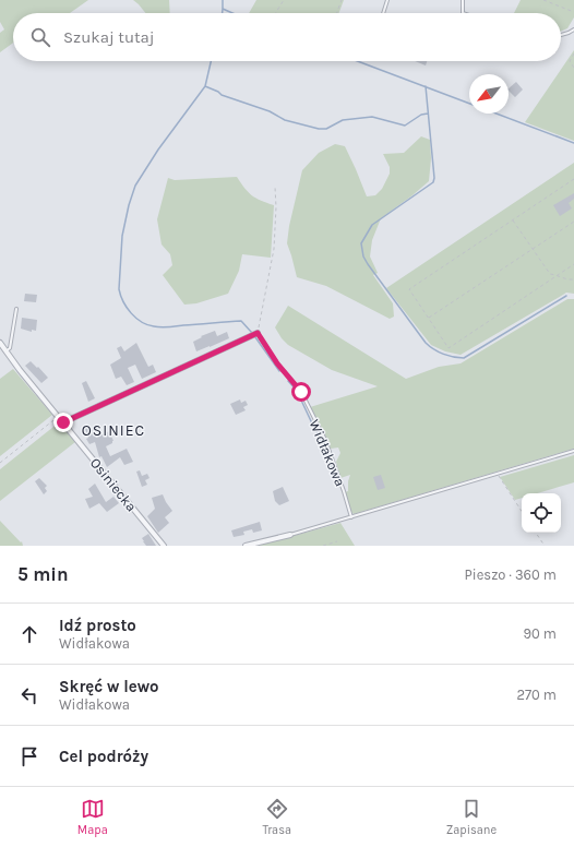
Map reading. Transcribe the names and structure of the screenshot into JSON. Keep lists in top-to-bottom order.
{
  "streets": {
    "street": ["Osiniecka"],
    "lane": ["Widłakowa"]
  },
  "districts": ["OSINIEC"],
  "north": "bottom left",
  "page": {
    "search": "Szukaj tutaj",
    "heading": ["5 min", "Pieszo · 360 m"],
    "list": [
      ["Idź prosto", "Widłakowa", "90 m"],
      ["Skręć w lewo", "Widłakowa", "270 m"],
      "Cel podróży"
    ],
    "nav": ["Mapa", "Trasa", "Zapisane"]
  }
}
